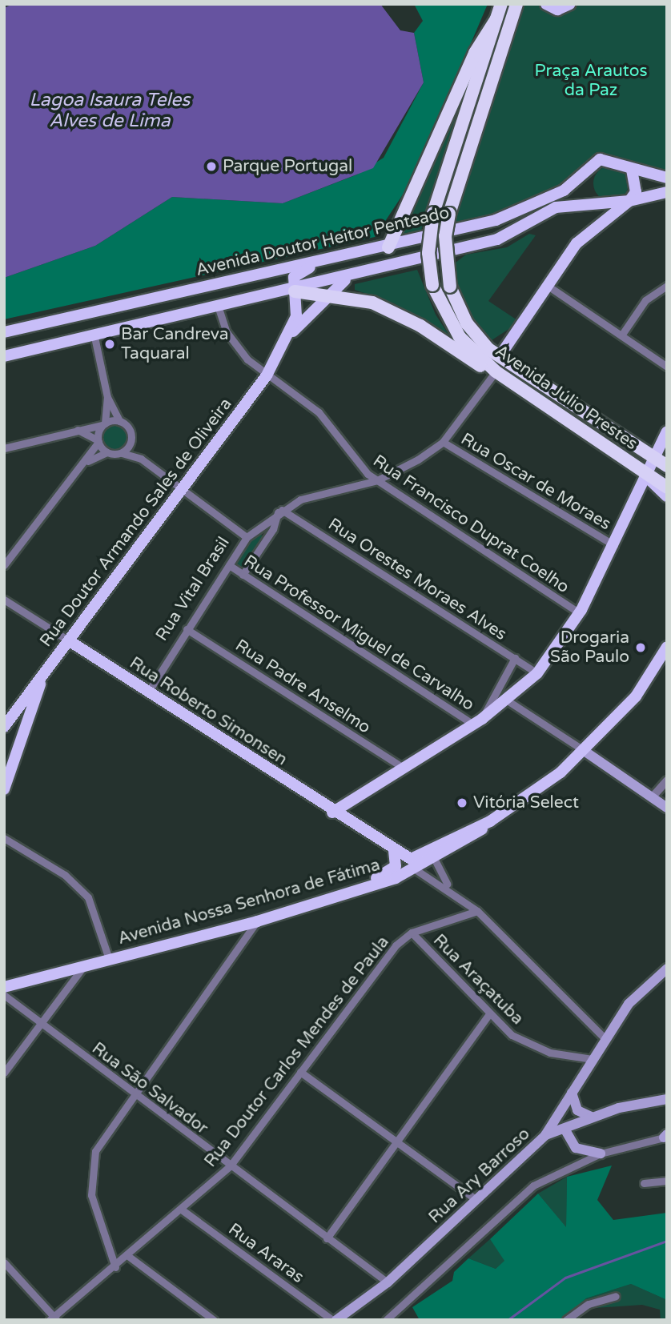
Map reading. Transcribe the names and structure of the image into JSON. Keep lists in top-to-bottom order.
{
  "streets": {
    "highway": ["Avenida Júlio Prestes"],
    "main road": [
      "Avenida Doutor Heitor Penteado",
      "Rua Doutor Armando Sales de Oliveira",
      "Rua Roberto Simonsen",
      "Avenida Nossa Senhora de Fátima",
      "Rua Ary Barroso"
    ],
    "street": [
      "Rua Oscar de Moraes",
      "Rua Francisco Duprat Coelho",
      "Rua Orestes Moraes Alves",
      "Rua Vital Brasil",
      "Rua Professor Miguel de Carvalho",
      "Rua Padre Anselmo",
      "Rua Araçatuba",
      "Rua Doutor Carlos Mendes de Paula",
      "Rua São Salvador",
      "Rua Araras"
    ]
  },
  "crossings": [
    ["Avenida Júlio Prestes", "Rua Vital Brasil"],
    ["Rua Oscar de Moraes", "Rua Vital Brasil"],
    ["Rua Doutor Armando Sales de Oliveira", "Rua Francisco Duprat Coelho"],
    ["Rua Doutor Armando Sales de Oliveira", "Rua Roberto Simonsen"],
    ["Rua Francisco Duprat Coelho", "Rua Vital Brasil"],
    ["Rua Orestes Moraes Alves", "Rua Vital Brasil"],
    ["Rua Vital Brasil", "Rua Professor Miguel de Carvalho"],
    ["Rua Vital Brasil", "Rua Padre Anselmo"],
    ["Rua Vital Brasil", "Rua Roberto Simonsen"],
    ["Rua Roberto Simonsen", "Avenida Nossa Senhora de Fátima"],
    ["Rua Araçatuba", "Rua Doutor Carlos Mendes de Paula"],
    ["Rua Doutor Carlos Mendes de Paula", "Rua São Salvador"],
    ["Rua Doutor Carlos Mendes de Paula", "Rua Araras"],
    ["Rua São Salvador", "Rua Ary Barroso"],
    ["Rua Ary Barroso", "Rua Araras"]
  ],
  "water": ["Lagoa Isaura Teles Alves de Lima"],
  "parks": ["Praça Arautos da Paz"],
  "places": [
    "Parque Portugal",
    "Bar Candreva Taquaral",
    "Drogaria São Paulo",
    "Vitória Select"
  ]
}
